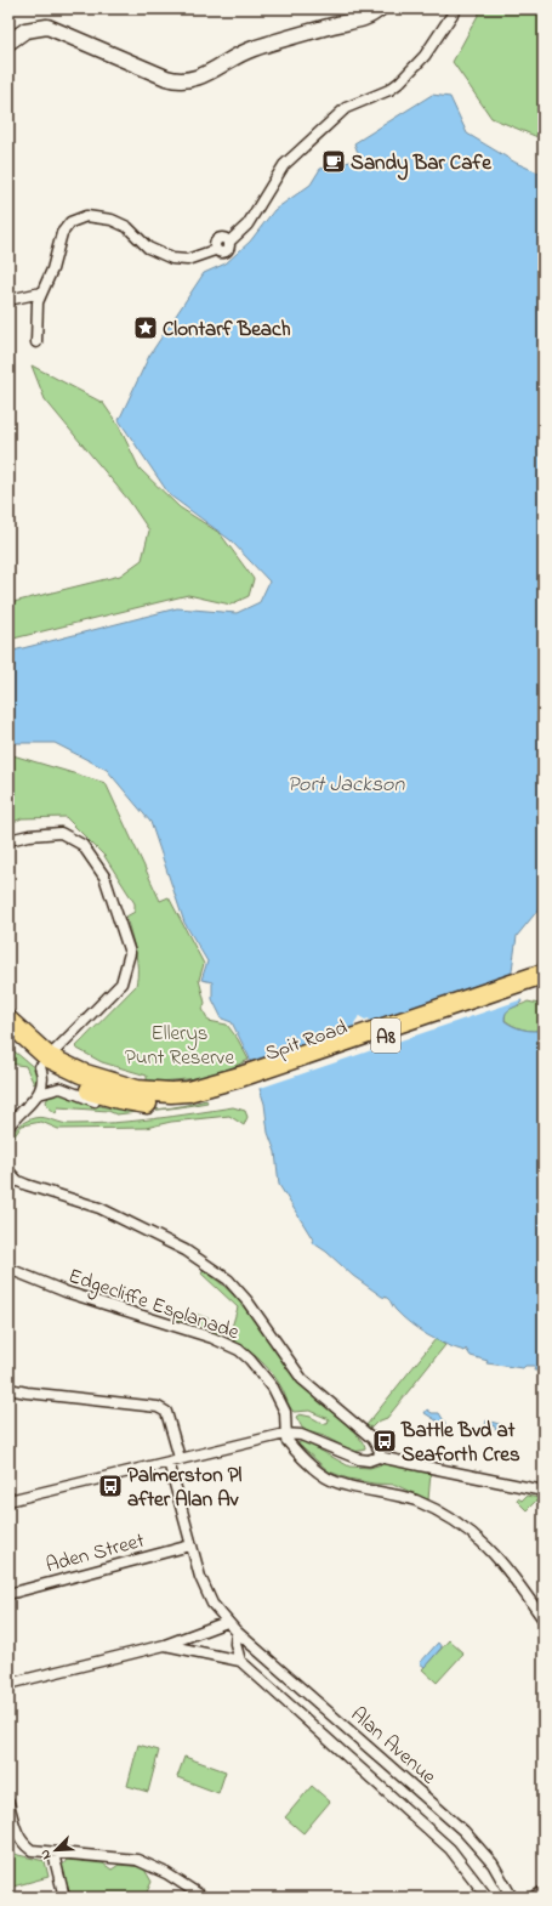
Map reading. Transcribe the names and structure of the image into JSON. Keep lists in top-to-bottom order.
{
  "streets": {
    "highway": ["A8", "Spit Road"],
    "street": ["Edgecliffe Esplanade", "Aden Street", "Alan Avenue"]
  },
  "crossings": [
    ["A8", "Spit Road"],
    ["Aden Street", "Alan Avenue"]
  ],
  "water": ["Port Jackson"],
  "parks": ["Ellerys Punt Reserve"],
  "places": {
    "cafe": ["Sandy Bar Cafe"],
    "place": ["Clontarf Beach"],
    "bus stop": ["Battle Bvd at Seaforth Cres", "Palmerston Pl after Alan Av"]
  },
  "north": "bottom left"
}
